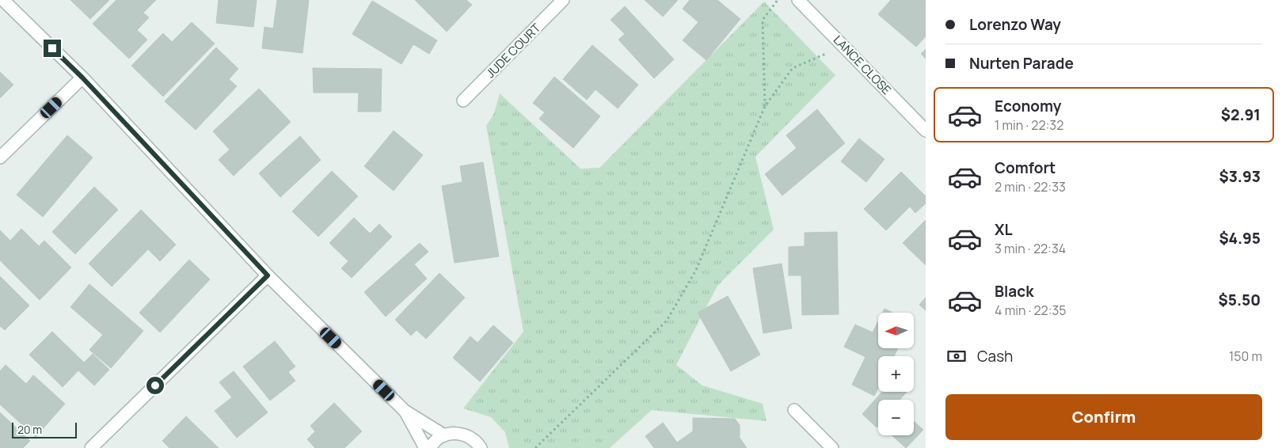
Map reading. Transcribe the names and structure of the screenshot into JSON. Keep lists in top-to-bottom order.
{
  "streets": {
    "street": ["JUDE COURT", "LANCE CLOSE"]
  },
  "scale_bar": "20 m",
  "north": "left",
  "page": {
    "banner": ["Lorenzo Way", "Nurten Parade"],
    "list": [
      {
        "name": "Economy",
        "note": "1 min · 22:32",
        "value": "$2.91"
      },
      {
        "name": "Comfort",
        "note": "2 min · 22:33",
        "value": "$3.93"
      },
      {
        "name": "XL",
        "note": "3 min · 22:34",
        "value": "$4.95"
      },
      {
        "name": "Black",
        "note": "4 min · 22:35",
        "value": "$5.50"
      }
    ],
    "map_buttons": ["+", "−"],
    "pay": ["Cash", "150 m"],
    "buttons": "Confirm",
    "scale": "20 m"
  }
}
